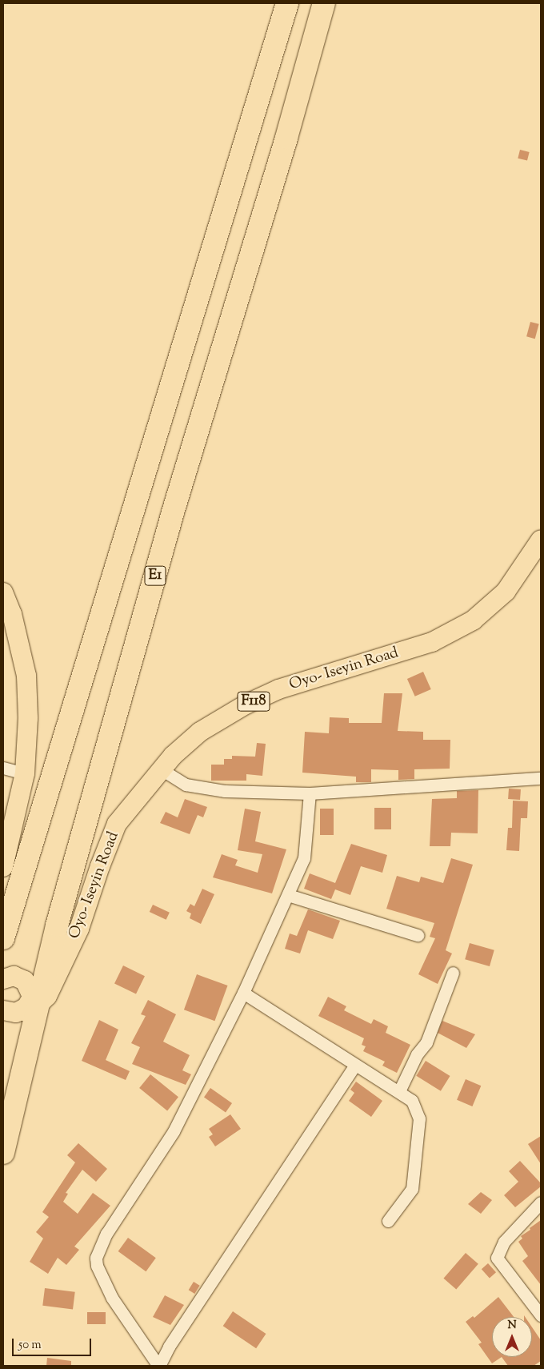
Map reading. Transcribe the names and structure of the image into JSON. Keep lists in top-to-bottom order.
{
  "streets": {
    "highway": ["E1"],
    "main road": ["Oyo- Iseyin Road", "F118"]
  },
  "crossings": [
    ["E1", "Oyo- Iseyin Road"]
  ],
  "scale_bar": "50 m",
  "north": "top"
}
